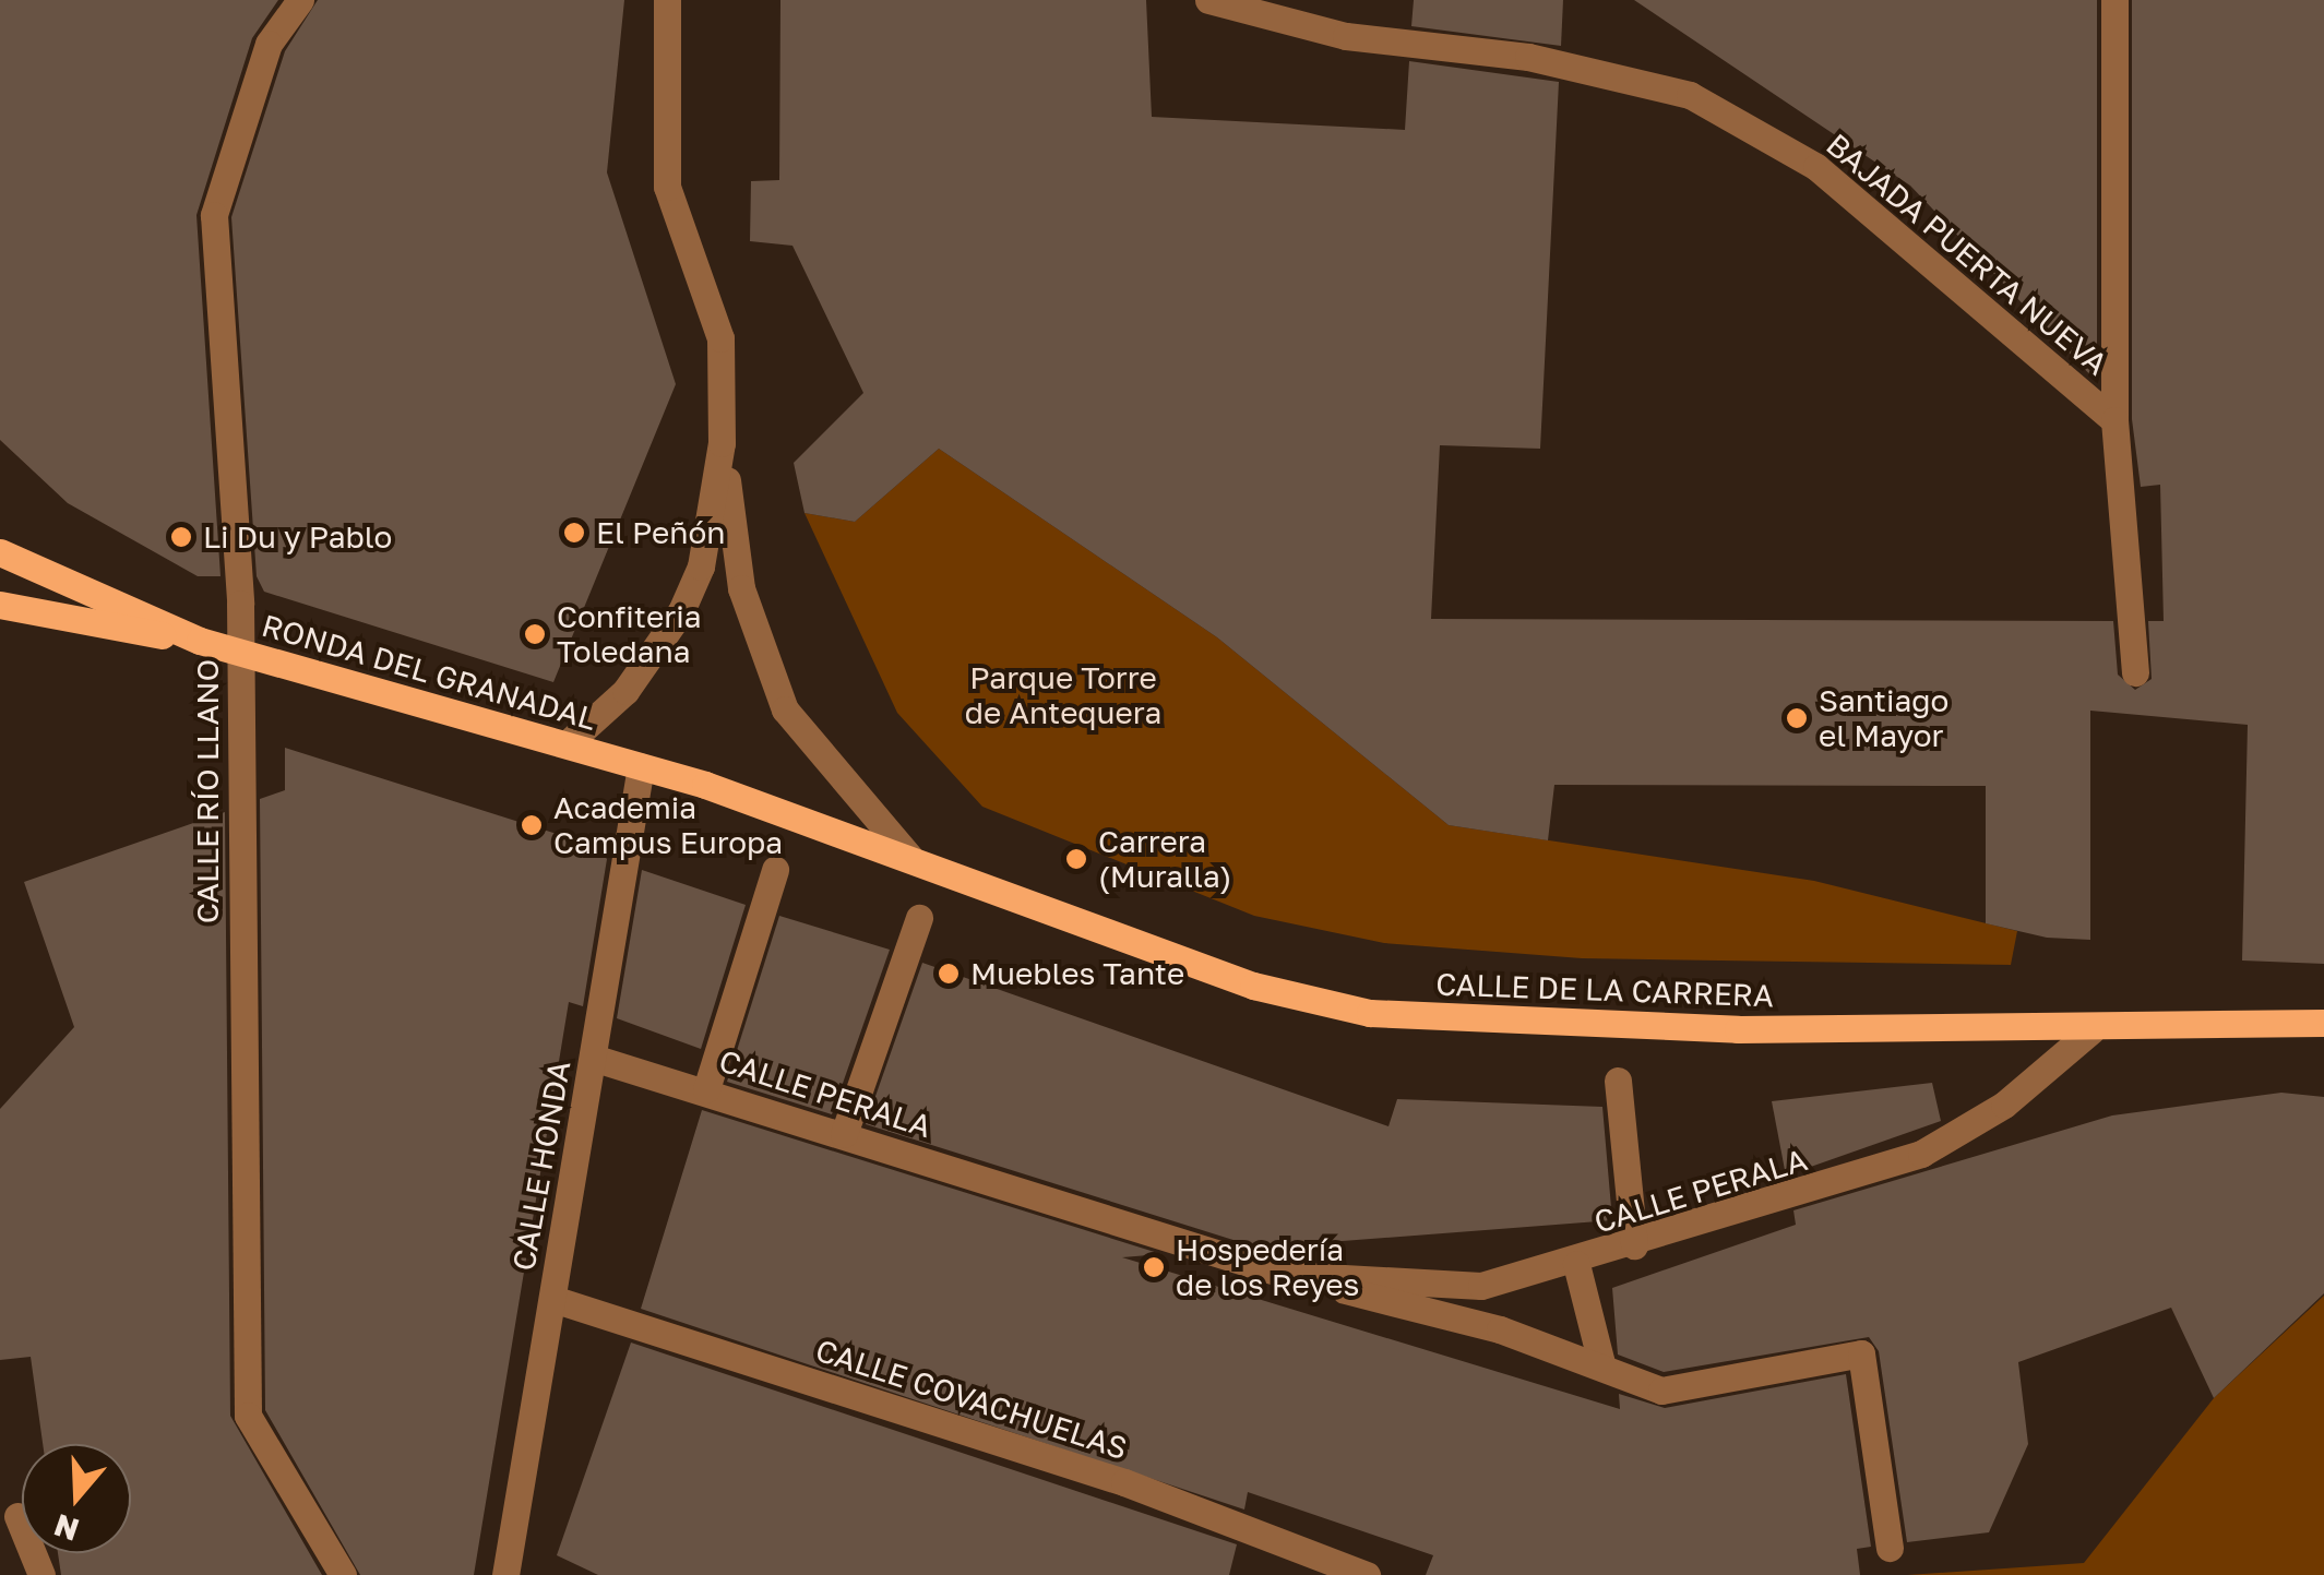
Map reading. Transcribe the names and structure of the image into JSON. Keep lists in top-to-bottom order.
{
  "streets": {
    "main road": ["RONDA DEL GRANADAL", "CALLE DE LA CARRERA"],
    "street": [
      "BAJADA PUERTA NUEVA",
      "CALLE RÍO LLANO",
      "CALLE PERALA",
      "CALLE HONDA",
      "CALLE COVACHUELAS"
    ]
  },
  "crossings": [
    ["RONDA DEL GRANADAL", "CALLE RÍO LLANO"],
    ["RONDA DEL GRANADAL", "CALLE DE LA CARRERA"],
    ["RONDA DEL GRANADAL", "CALLE HONDA"],
    ["CALLE DE LA CARRERA", "CALLE PERALA"],
    ["CALLE DE LA CARRERA", "CALLE HONDA"],
    ["CALLE PERALA", "CALLE HONDA"],
    ["CALLE HONDA", "CALLE COVACHUELAS"]
  ],
  "parks": ["Parque Torre de Antequera"],
  "places": [
    "El Peñón",
    "Li Du y Pablo",
    "Confiteria Toledana",
    "Santiago el Mayor",
    "Academia Campus Europa",
    "Carrera (Muralla)",
    "Muebles Tante",
    "Hospedería de los Reyes"
  ],
  "north": "bottom"
}
